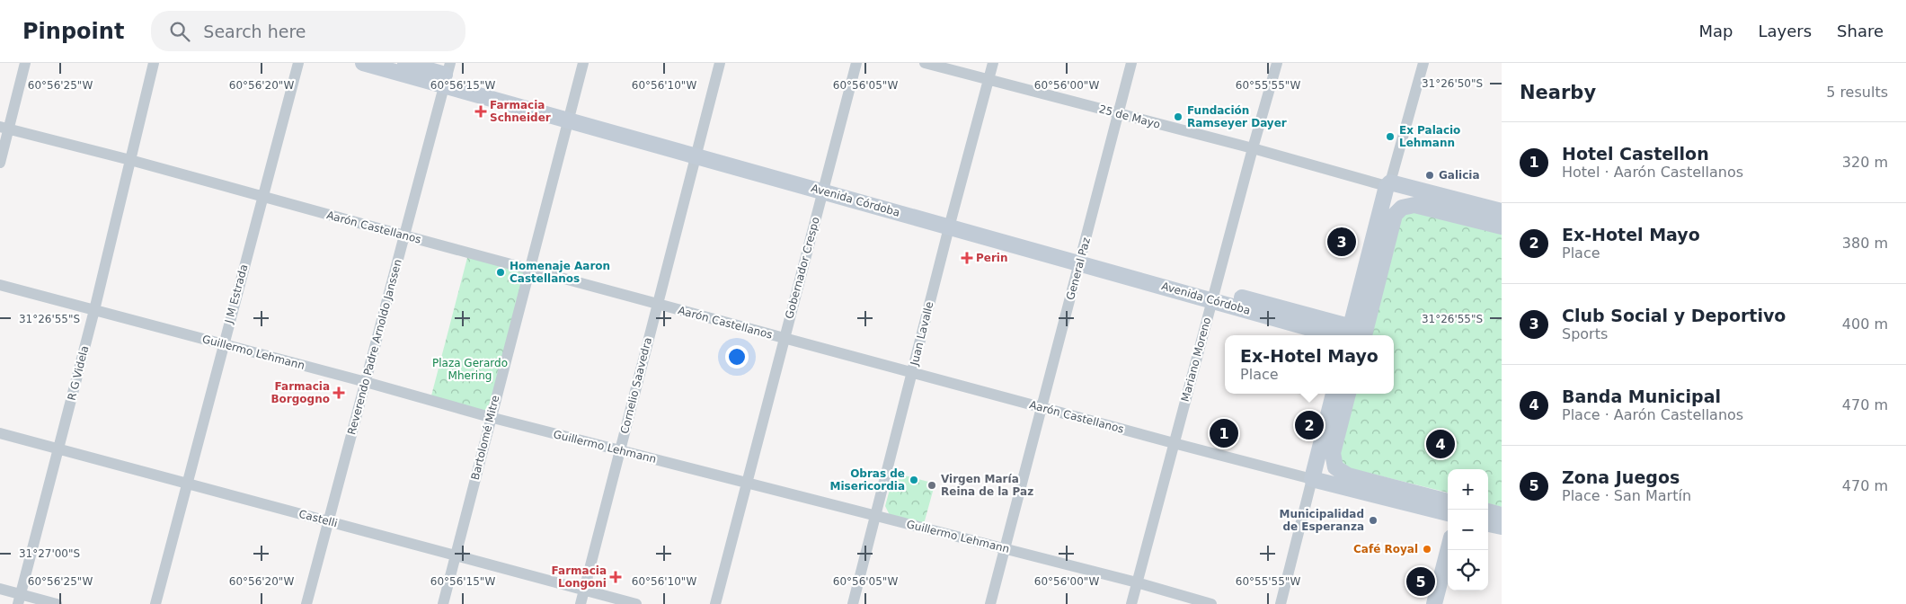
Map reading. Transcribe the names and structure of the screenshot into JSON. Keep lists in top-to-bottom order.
{
  "streets": {
    "main road": ["25 de Mayo", "Avenida Córdoba", "Aarón Castellanos"],
    "street": [
      "Gobernador Crespo",
      "General Paz",
      "J M Estrada",
      "Juan Lavalle",
      "Reverendo Padre Arnoldo Janssen",
      "Guillermo Lehmann",
      "Mariano Moreno",
      "R G Videla",
      "Cornelio Saavedra",
      "Bartolomé Mitre",
      "Castelli"
    ]
  },
  "crossings": [
    ["25 de Mayo", "General Paz"],
    ["25 de Mayo", "Juan Lavalle"],
    ["25 de Mayo", "Mariano Moreno"],
    ["Avenida Córdoba", "Gobernador Crespo"],
    ["Avenida Córdoba", "General Paz"],
    ["Avenida Córdoba", "Juan Lavalle"],
    ["Avenida Córdoba", "Reverendo Padre Arnoldo Janssen"],
    ["Avenida Córdoba", "Mariano Moreno"],
    ["Avenida Córdoba", "Cornelio Saavedra"],
    ["Avenida Córdoba", "Bartolomé Mitre"],
    ["Aarón Castellanos", "Gobernador Crespo"],
    ["Aarón Castellanos", "General Paz"],
    ["Aarón Castellanos", "J M Estrada"],
    ["Aarón Castellanos", "Juan Lavalle"],
    ["Aarón Castellanos", "Reverendo Padre Arnoldo Janssen"],
    ["Aarón Castellanos", "Mariano Moreno"],
    ["Aarón Castellanos", "R G Videla"],
    ["Aarón Castellanos", "Cornelio Saavedra"],
    ["Aarón Castellanos", "Bartolomé Mitre"],
    ["Gobernador Crespo", "Guillermo Lehmann"],
    ["General Paz", "Guillermo Lehmann"],
    ["J M Estrada", "Guillermo Lehmann"],
    ["J M Estrada", "Castelli"],
    ["Juan Lavalle", "Guillermo Lehmann"],
    ["Reverendo Padre Arnoldo Janssen", "Guillermo Lehmann"],
    ["Reverendo Padre Arnoldo Janssen", "Castelli"],
    ["Guillermo Lehmann", "Mariano Moreno"],
    ["Guillermo Lehmann", "R G Videla"],
    ["Guillermo Lehmann", "Cornelio Saavedra"],
    ["Guillermo Lehmann", "Bartolomé Mitre"],
    ["R G Videla", "Castelli"],
    ["Cornelio Saavedra", "Castelli"],
    ["Bartolomé Mitre", "Castelli"]
  ],
  "parks": ["Plaza Gerardo Mhering"],
  "places": {
    "health": [
      "Farmacia Schneider",
      "Perin",
      "Farmacia Borgogno",
      "Farmacia Longoni"
    ],
    "other": [
      "Fundación Ramseyer Dayer",
      "Ex Palacio Lehmann",
      "Galicia",
      "Homenaje Aaron Castellanos",
      "Obras de Misericordia",
      "Virgen María Reina de la Paz",
      "Municipalidad de Esperanza",
      "Café Royal"
    ]
  },
  "page": {
    "header": "Pinpoint",
    "search": "Search here",
    "nav": ["Map", "Layers", "Share"],
    "heading": ["Nearby", "5 results"],
    "list": [
      {
        "mark": "1",
        "name": "Hotel Castellon",
        "note": "Hotel · Aarón Castellanos",
        "value": "320 m"
      },
      {
        "mark": "2",
        "name": "Ex-Hotel Mayo",
        "note": "Place",
        "value": "380 m"
      },
      {
        "mark": "3",
        "name": "Club Social y Deportivo",
        "note": "Sports",
        "value": "400 m"
      },
      {
        "mark": "4",
        "name": "Banda Municipal",
        "note": "Place · Aarón Castellanos",
        "value": "470 m"
      },
      {
        "mark": "5",
        "name": "Zona Juegos",
        "note": "Place · San Martín",
        "value": "470 m"
      }
    ],
    "pins": [
      "3",
      "2",
      "1",
      "4",
      "5"
    ],
    "popup": ["Ex-Hotel Mayo", "Place"],
    "map_buttons": ["+", "−"]
  },
  "coordinates": [
    "31°26'50\"S",
    "60°56'25\"W",
    "60°56'20\"W",
    "60°56'15\"W",
    "60°56'10\"W",
    "60°56'05\"W",
    "60°56'00\"W",
    "60°55'55\"W",
    "31°26'55\"S",
    "31°27'00\"S"
  ]
}
